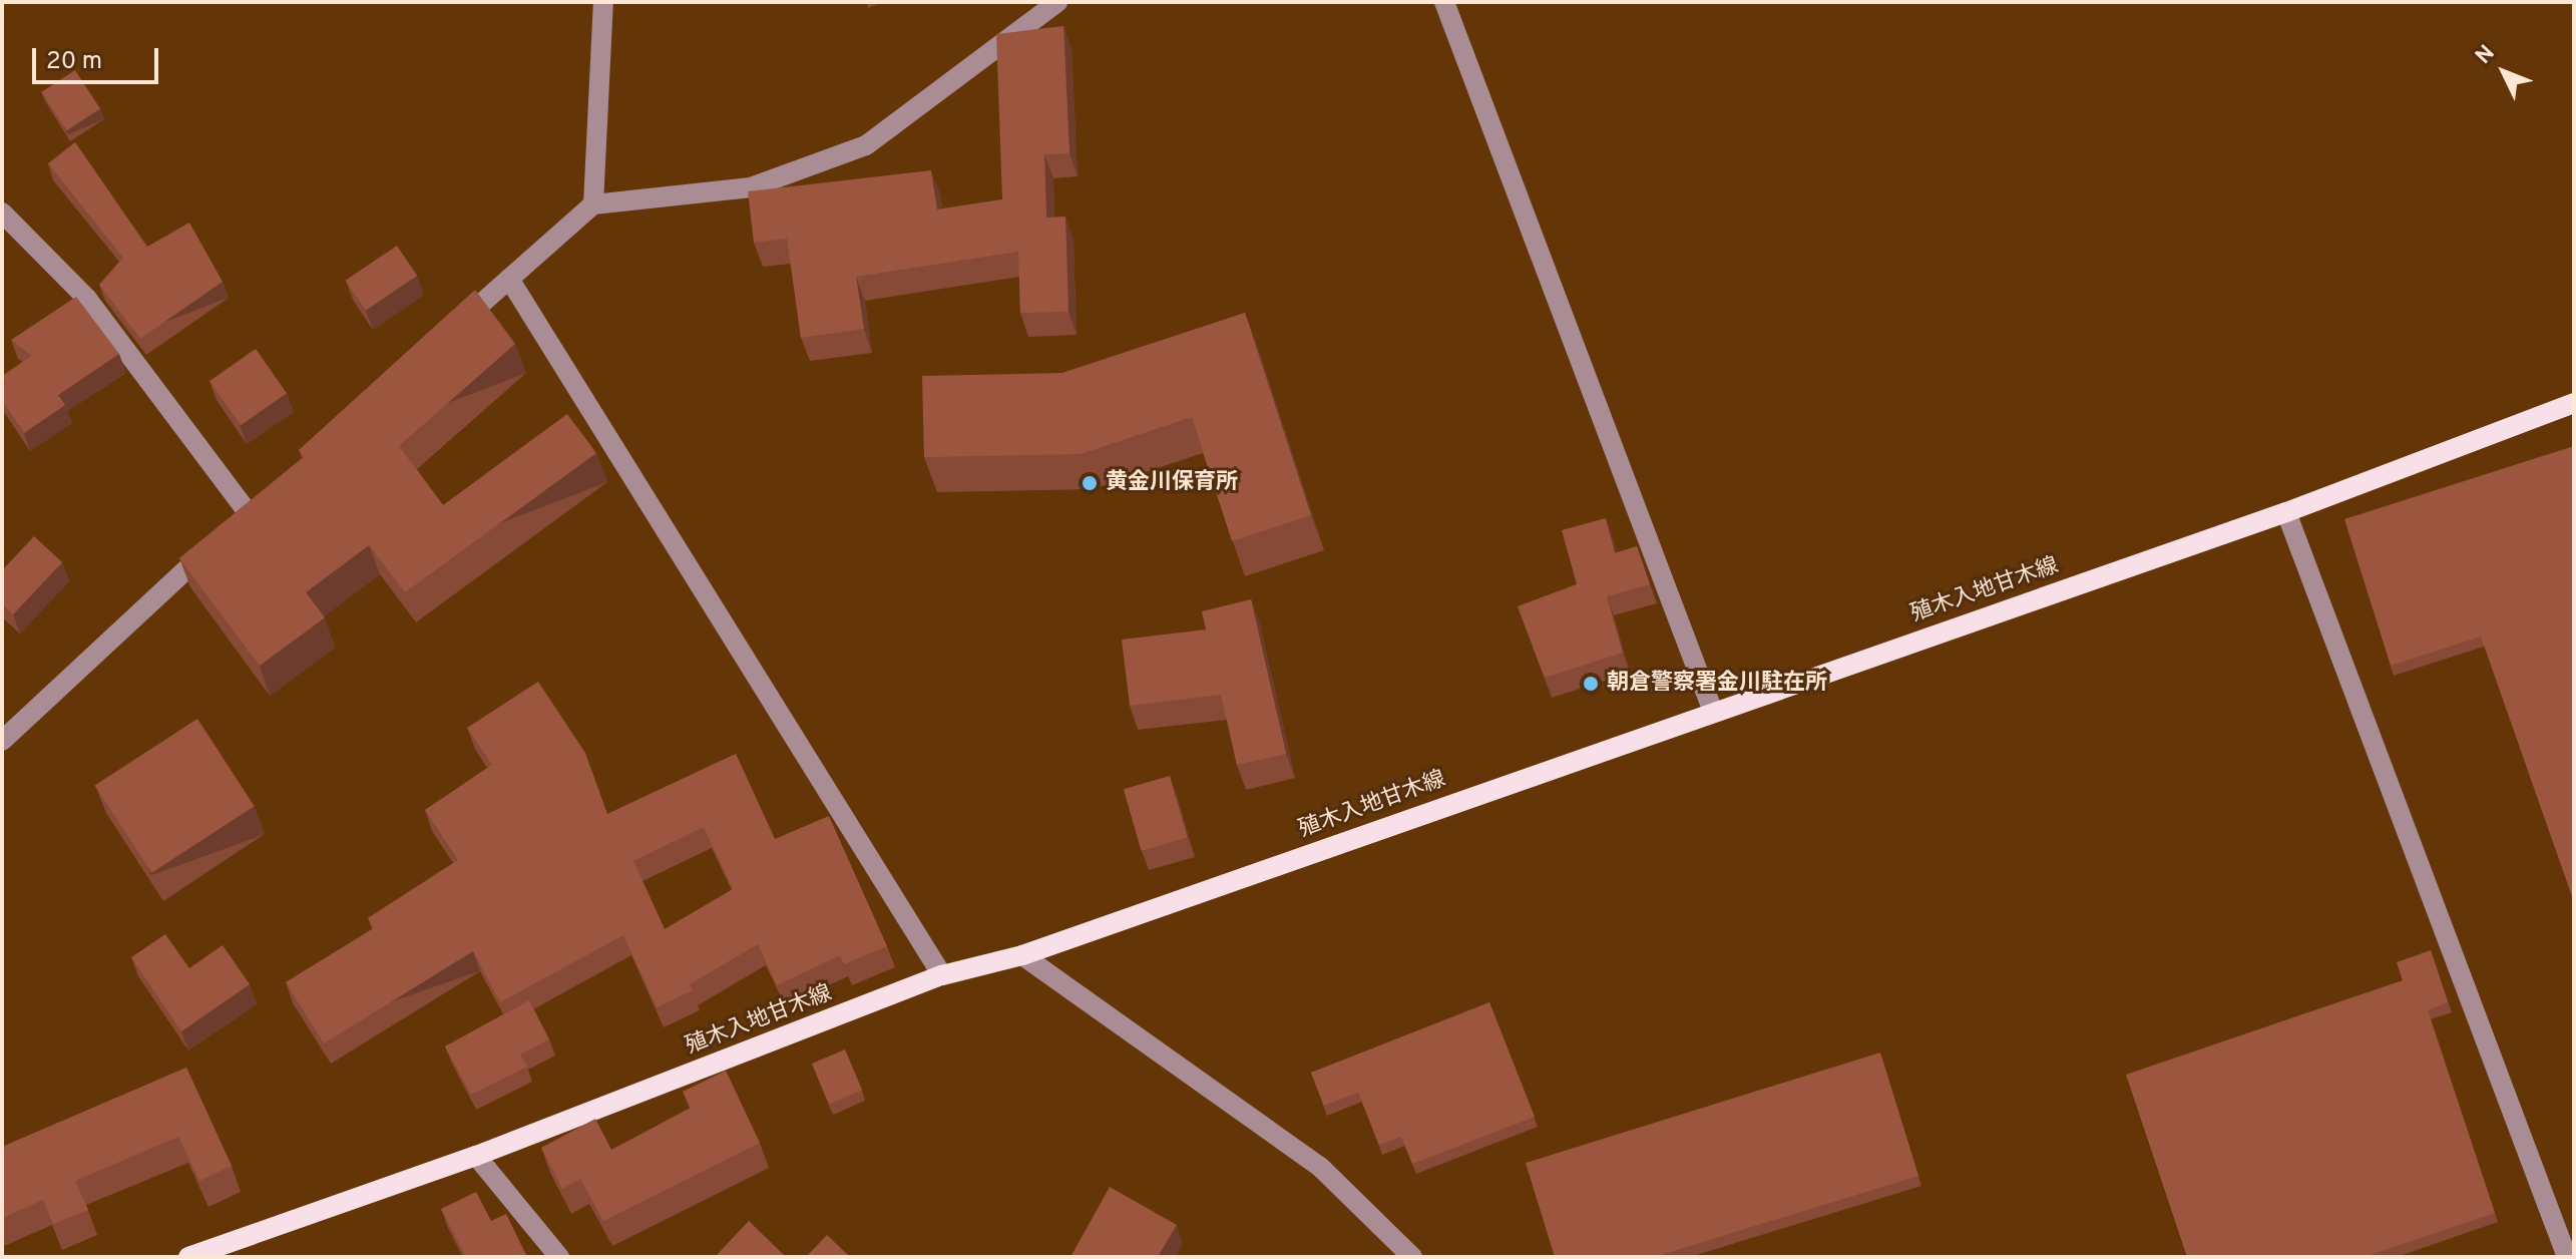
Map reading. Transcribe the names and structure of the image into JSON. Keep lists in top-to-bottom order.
{
  "streets": {
    "main road": ["殖木入地甘木線"]
  },
  "places": ["黄金川保育所", "朝倉警察署金川駐在所"],
  "scale_bar": "20 m",
  "north": "top left"
}
